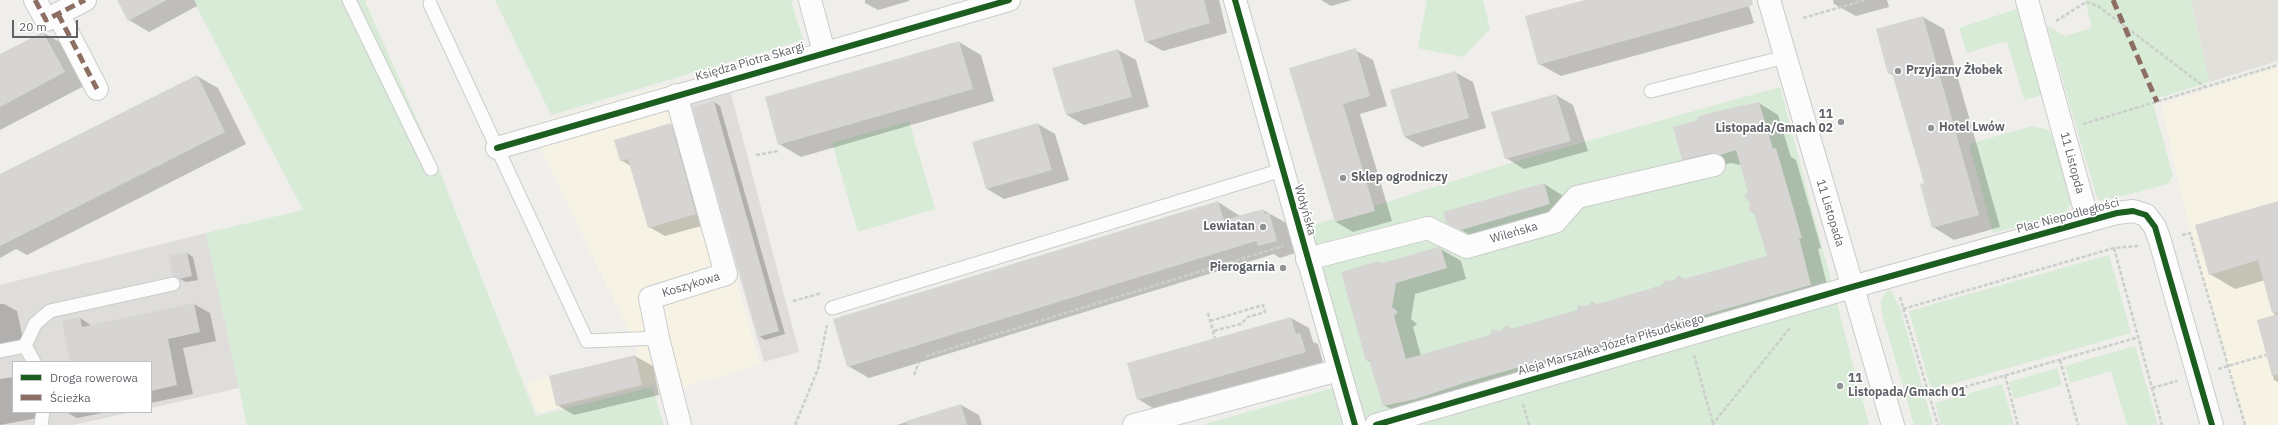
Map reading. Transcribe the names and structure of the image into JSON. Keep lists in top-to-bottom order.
{
  "streets": {
    "street": [
      "Księdza Piotra Skargi",
      "11 Listopda",
      "Wołyńska",
      "11 Listopada",
      "Plac Niepodległości",
      "Wileńska",
      "Koszykowa",
      "Aleja Marszałka Józefa Piłsudskiego"
    ]
  },
  "crossings": [
    ["Księdza Piotra Skargi", "Koszykowa"],
    ["11 Listopda", "Plac Niepodległości"],
    ["Wołyńska", "Wileńska"],
    ["11 Listopada", "Plac Niepodległości"],
    ["11 Listopada", "Aleja Marszałka Józefa Piłsudskiego"],
    ["Plac Niepodległości", "Aleja Marszałka Józefa Piłsudskiego"]
  ],
  "places": [
    "Przyjazny Żłobek",
    "11 Listopada/Gmach 02",
    "Hotel Lwów",
    "Sklep ogrodniczy",
    "Lewiatan",
    "Pierogarnia",
    "11 Listopada/Gmach 01"
  ],
  "legend": ["Droga rowerowa", "Ścieżka"],
  "scale_bar": "20 m"
}
